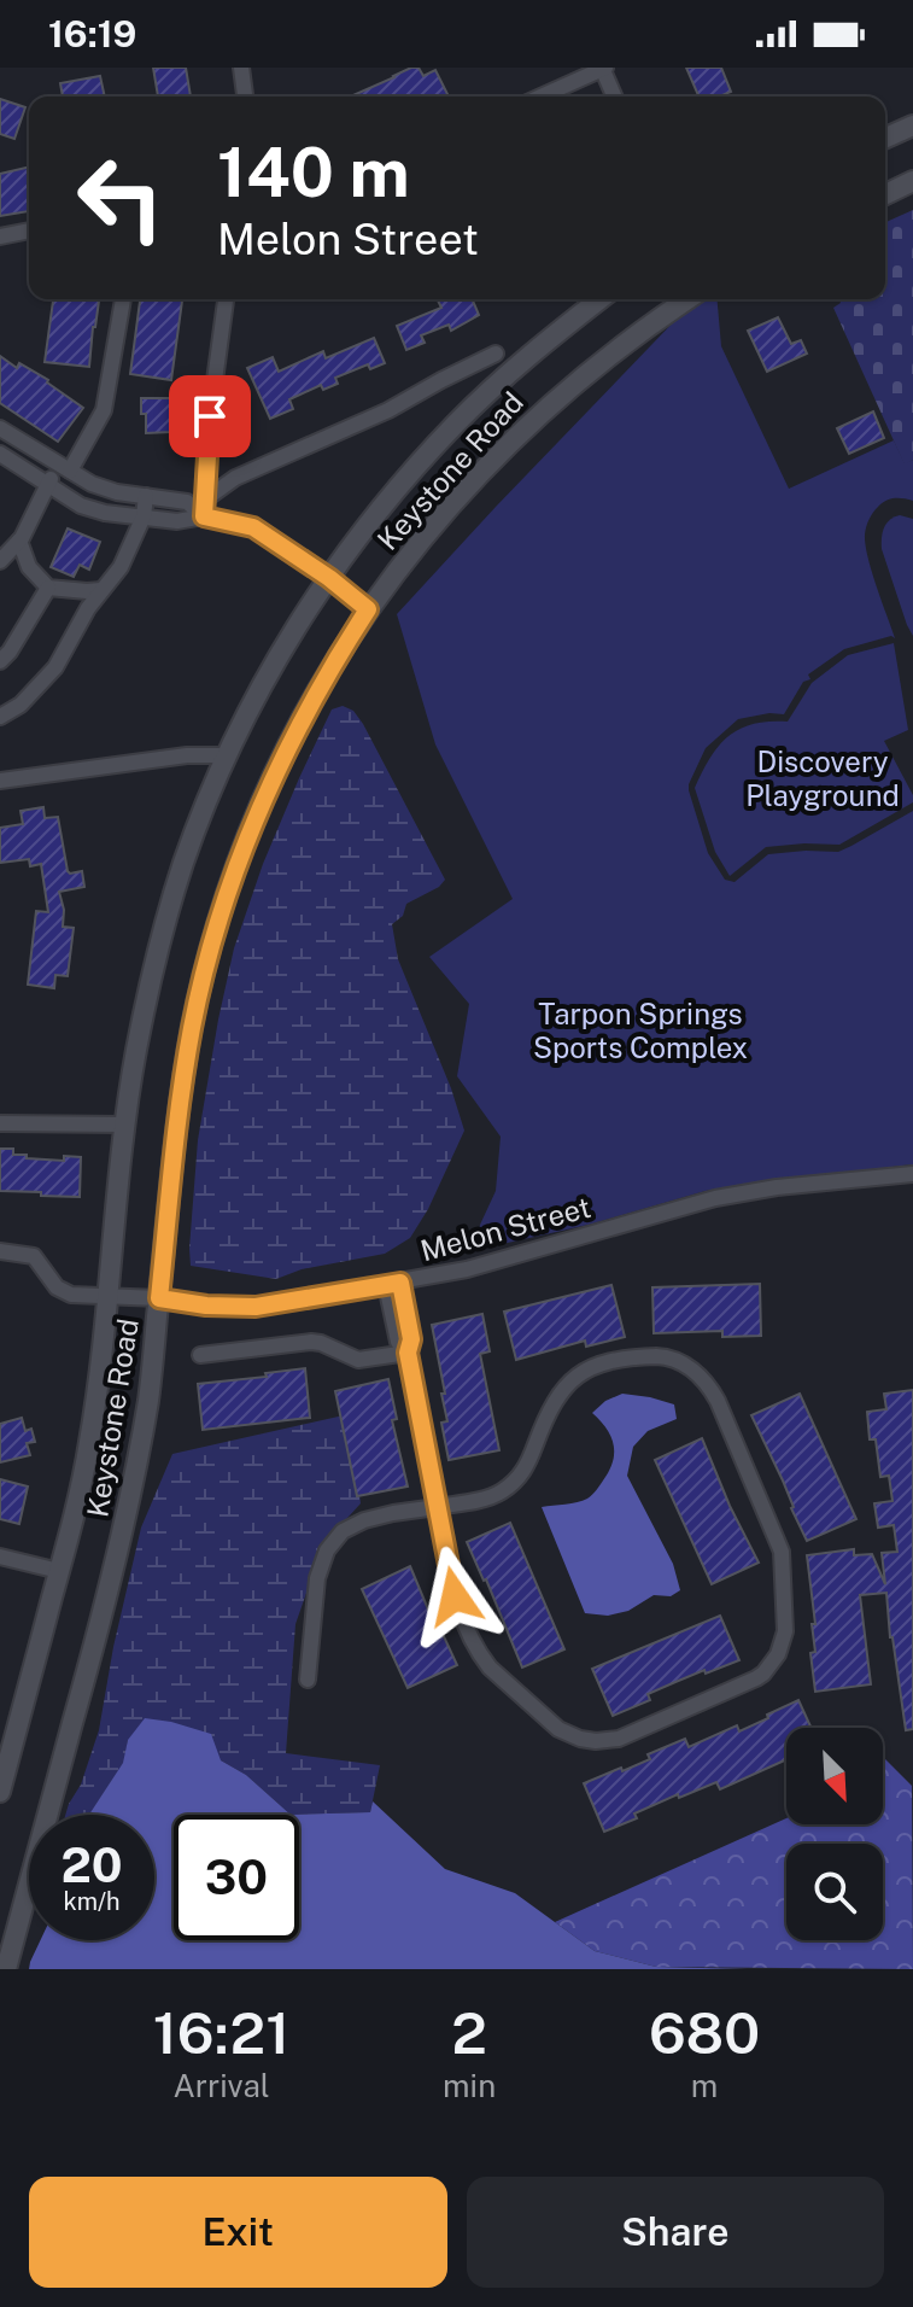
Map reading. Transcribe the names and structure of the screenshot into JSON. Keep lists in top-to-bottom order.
{
  "streets": {
    "main road": ["Keystone Road"],
    "street": ["Melon Street"]
  },
  "crossings": [
    ["Keystone Road", "Melon Street"]
  ],
  "parks": ["Discovery Playground", "Tarpon Springs Sports Complex"],
  "north": "bottom right",
  "page": {
    "status": "16:19",
    "turn": ["140 m", "Melon Street"],
    "speed": "20 km/h",
    "limit": "30",
    "eta": [
      "16:21",
      "Arrival",
      "2",
      "min",
      "680",
      "m"
    ],
    "buttons": ["Exit", "Share"]
  }
}
